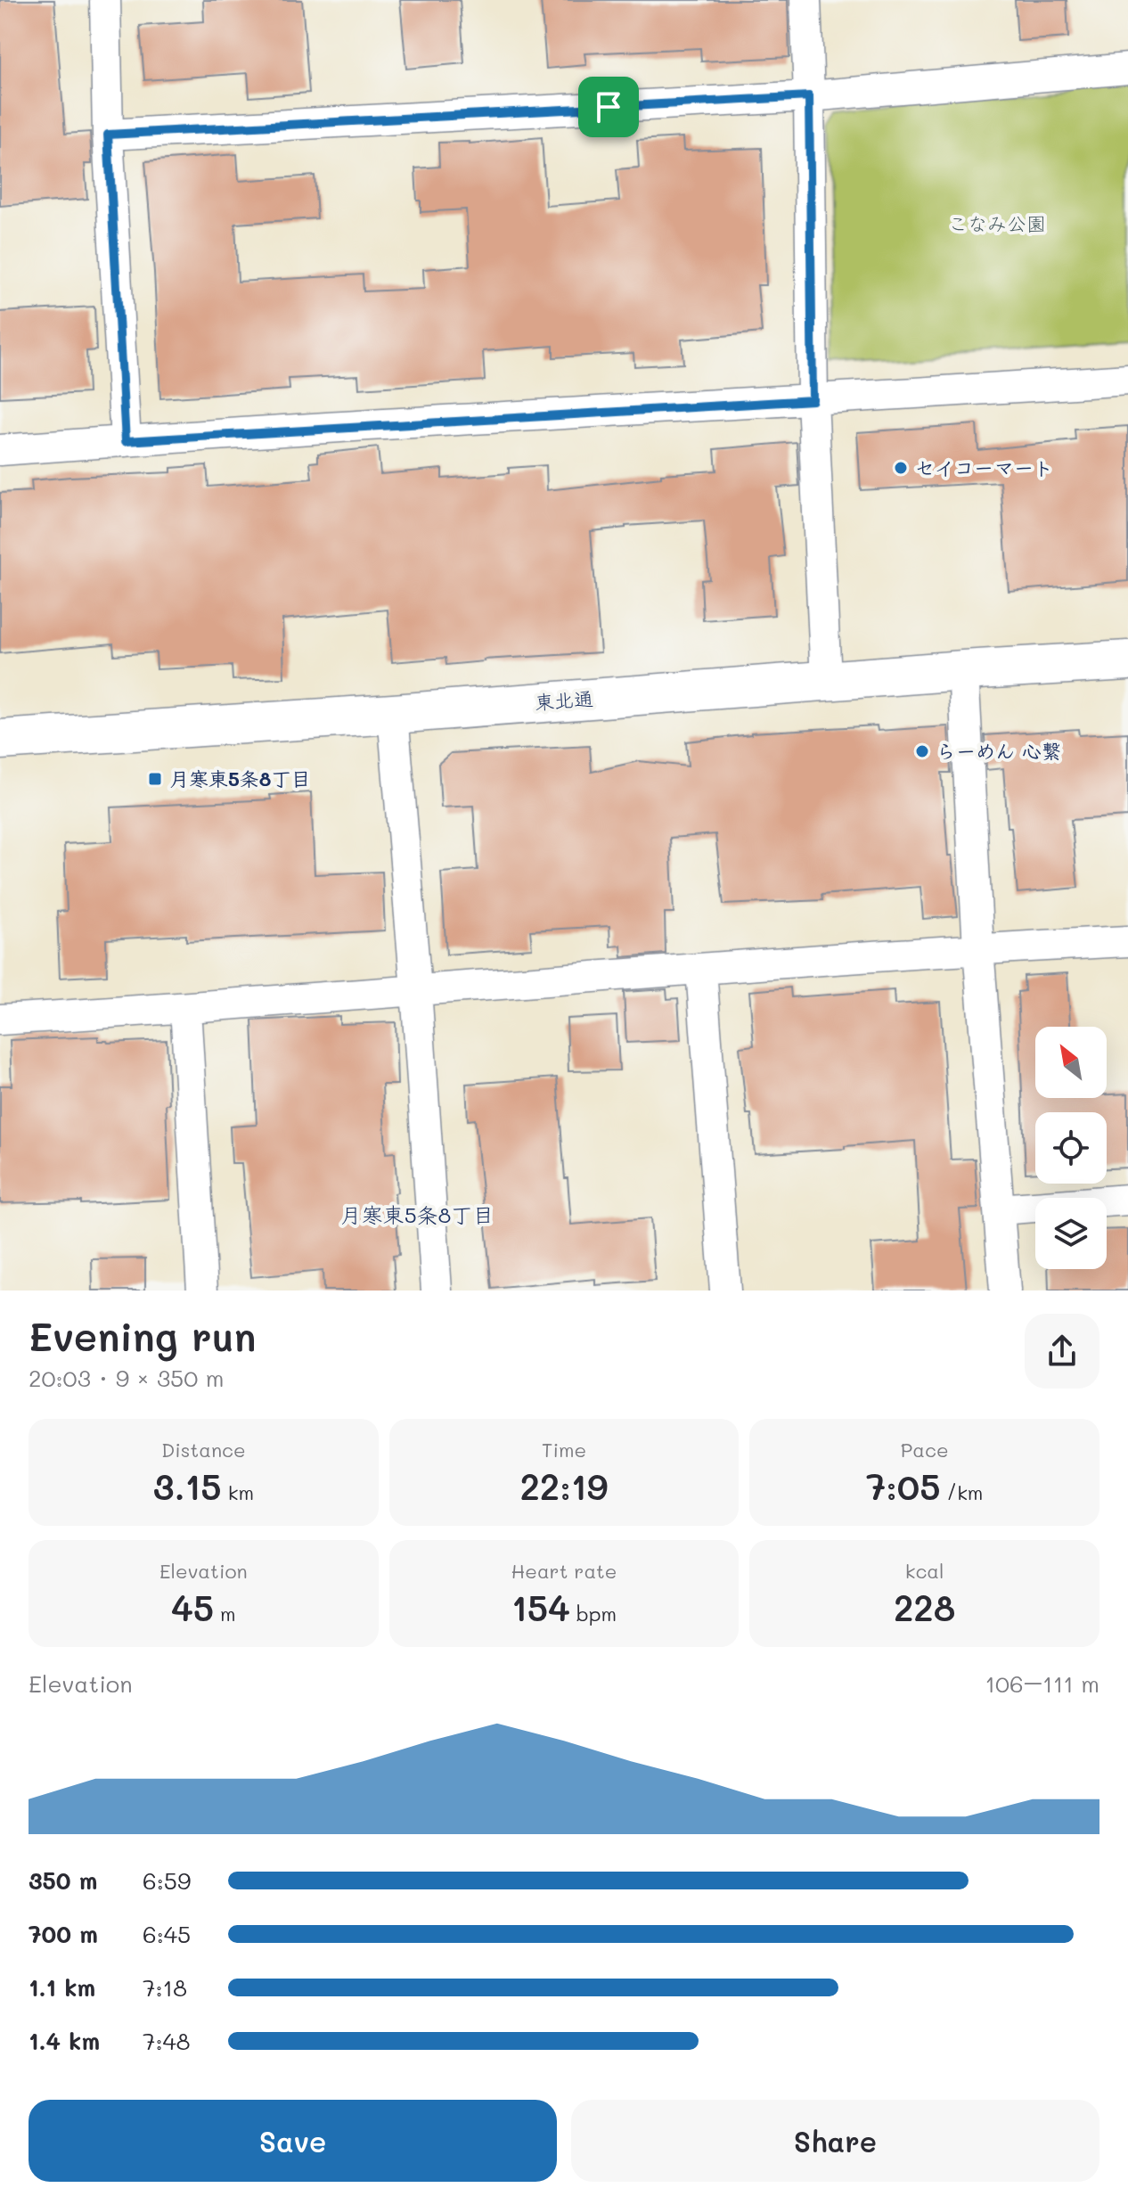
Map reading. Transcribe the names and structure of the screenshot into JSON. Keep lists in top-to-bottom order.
{
  "streets": {
    "street": ["東北通"]
  },
  "districts": ["月寒東5条8丁目"],
  "parks": ["こなみ公園"],
  "places": {
    "other": ["セイコーマート", "らーめん 心繋"],
    "transit": ["月寒東5条8丁目"]
  },
  "north": "top left",
  "page": {
    "heading": ["Evening run", "20:03 · 9 × 350 m"],
    "stats": [
      ["Distance", "3.15 km"],
      ["Time", "22:19"],
      ["Pace", "7:05 /km"],
      ["Elevation", "45 m"],
      ["Heart rate", "154 bpm"],
      ["kcal", "228"]
    ],
    "chart": ["Elevation", "106–111 m"],
    "list": [
      {
        "name": "350 m",
        "note": "6:59"
      },
      {
        "name": "700 m",
        "note": "6:45"
      },
      {
        "name": "1.1 km",
        "note": "7:18"
      },
      {
        "name": "1.4 km",
        "note": "7:48"
      }
    ],
    "buttons": ["Save", "Share"]
  }
}
